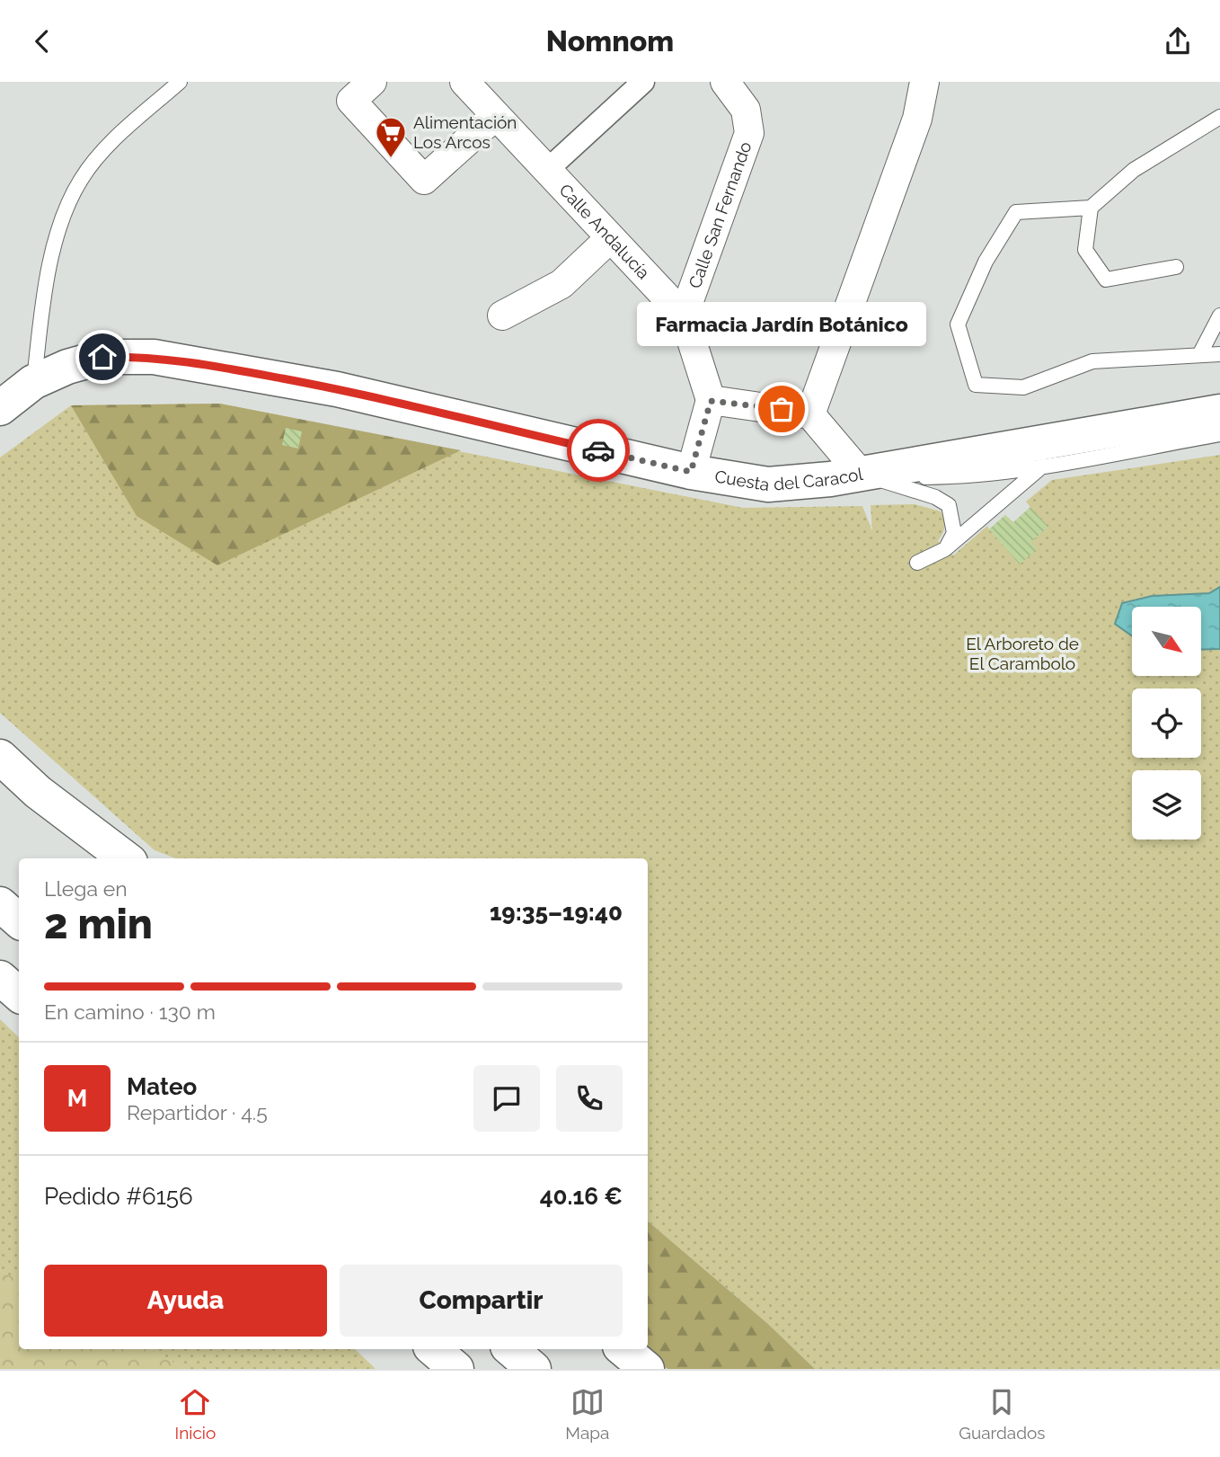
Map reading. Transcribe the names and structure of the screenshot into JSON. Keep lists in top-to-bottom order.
{
  "streets": {
    "main road": ["Cuesta del Caracol"],
    "street": ["Calle San Fernando", "Calle Andalucía"]
  },
  "crossings": [
    ["Calle San Fernando", "Calle Andalucía"]
  ],
  "parks": ["El Arboreto de El Carambolo"],
  "places": {
    "supermarket": ["Alimentación Los Arcos"],
    "other": ["Farmacia Jardín Botánico"]
  },
  "north": "bottom right",
  "page": {
    "header": "Nomnom",
    "bubble": "Farmacia Jardín Botánico",
    "heading": ["2 min", "Llega en", "19:35–19:40"],
    "panel": [
      "Mateo",
      "Repartidor · 4.5",
      "Pedido #6156",
      "40.16 €"
    ],
    "bar": "En camino · 130 m",
    "round": "M",
    "buttons": ["Ayuda", "Compartir"],
    "tabs": ["Inicio", "Mapa", "Guardados"]
  }
}
